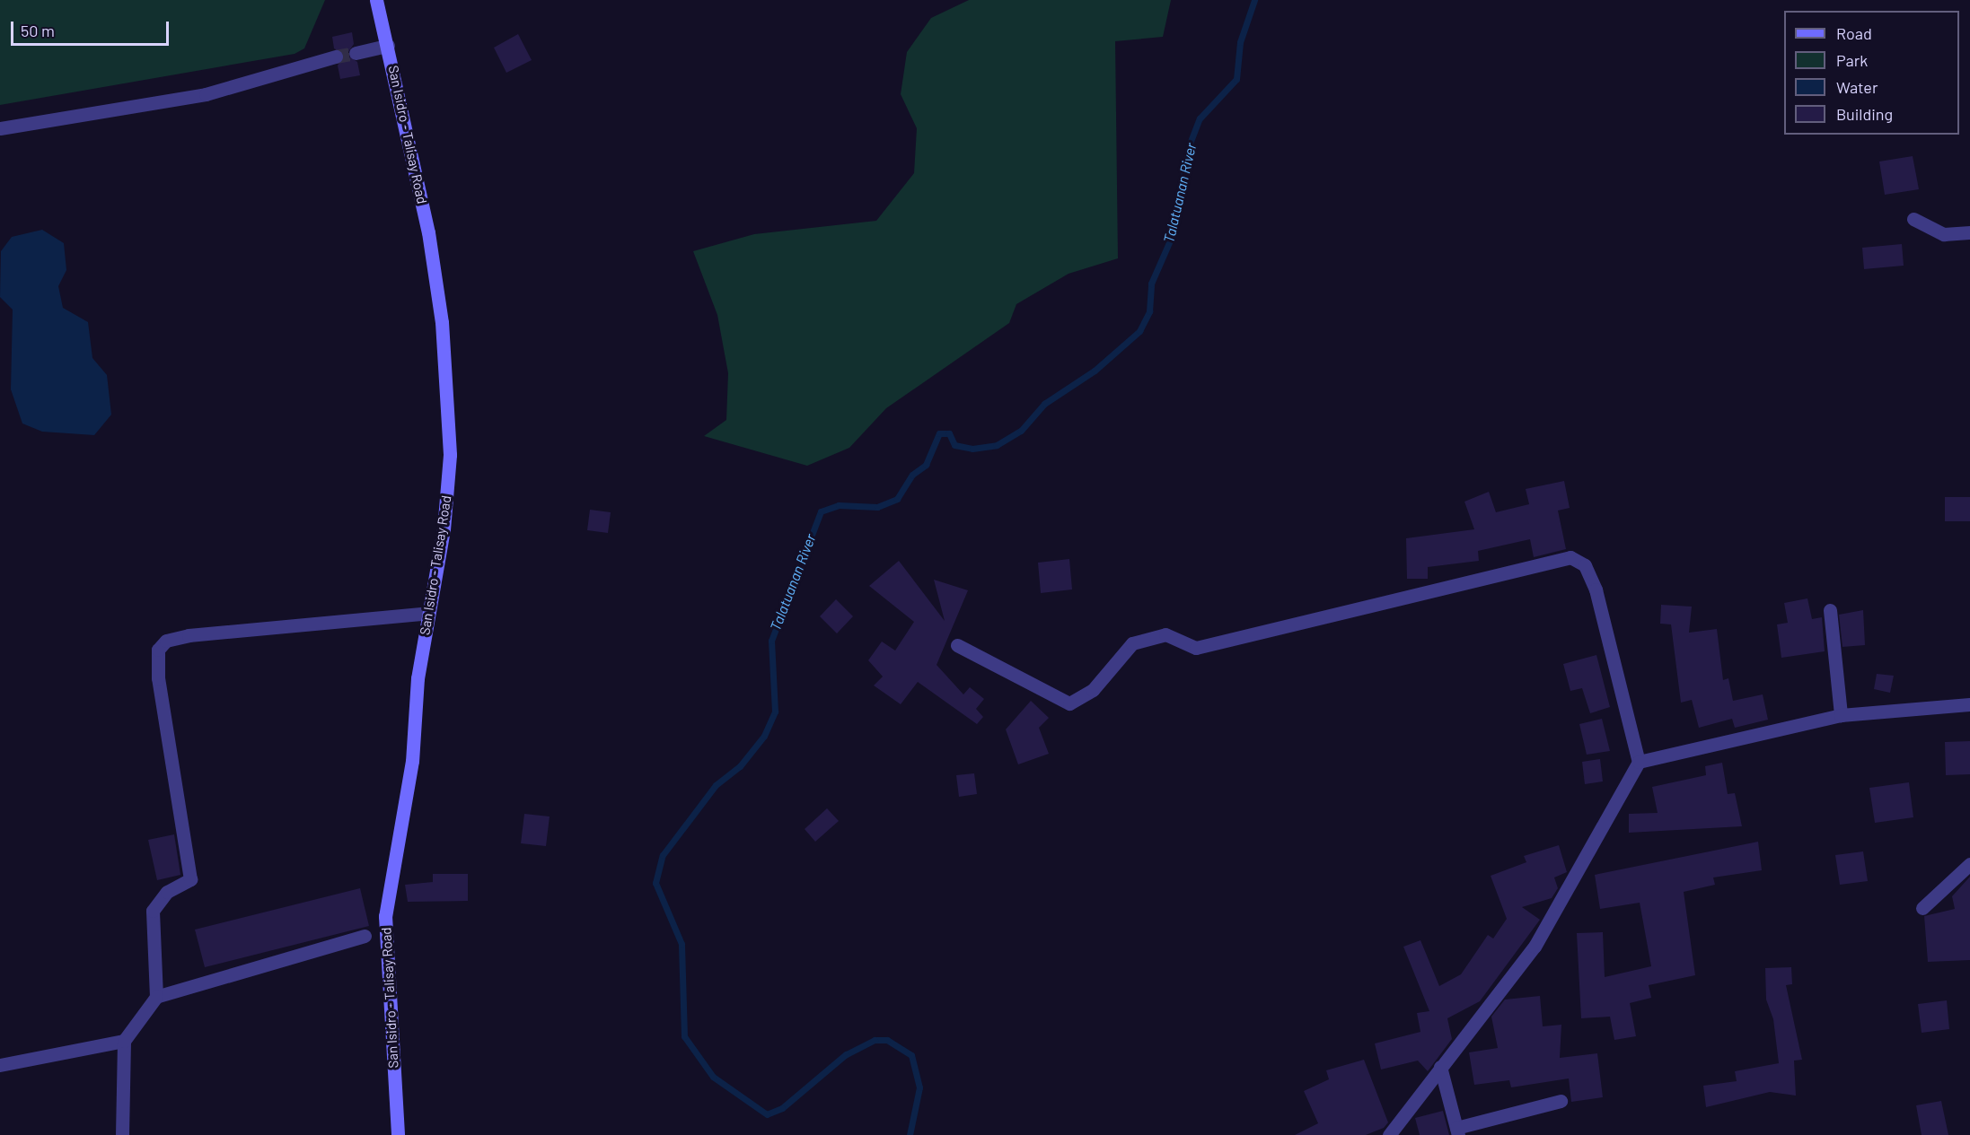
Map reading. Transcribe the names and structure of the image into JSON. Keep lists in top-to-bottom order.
{
  "streets": {
    "street": ["San Isidro - Talisay Road"]
  },
  "water": ["Talatuanan River"],
  "legend": [
    "Road",
    "Park",
    "Water",
    "Building"
  ],
  "scale_bar": "50 m"
}
